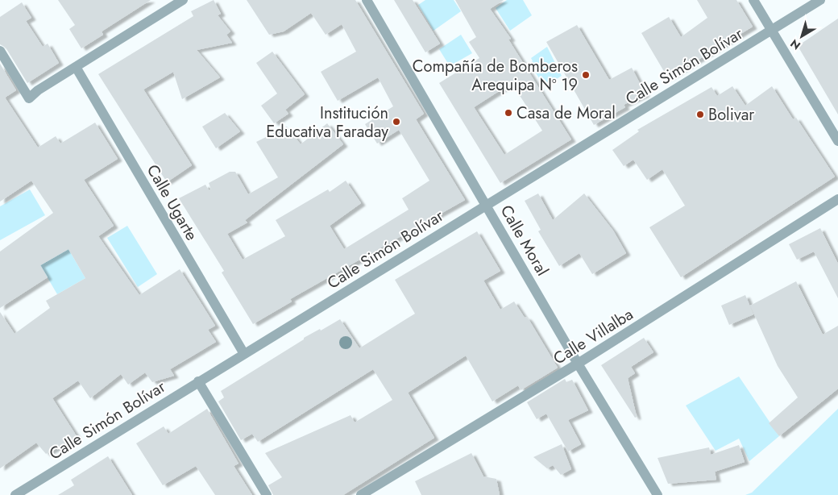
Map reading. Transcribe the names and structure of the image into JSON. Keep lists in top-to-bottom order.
{
  "streets": {
    "street": [
      "Calle Simón Bolívar",
      "Calle Ugarte",
      "Calle Moral",
      "Calle Villalba"
    ]
  },
  "crossings": [
    ["Calle Simón Bolívar", "Calle Ugarte"],
    ["Calle Simón Bolívar", "Calle Moral"],
    ["Calle Moral", "Calle Villalba"]
  ],
  "places": [
    "Compañía de Bomberos Arequipa Nº 19",
    "Casa de Moral",
    "Bolivar",
    "Institución Educativa Faraday"
  ],
  "north": "bottom left"
}
